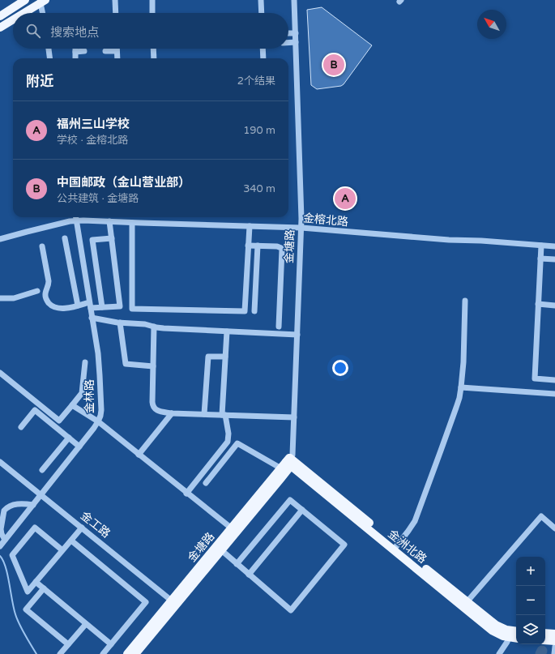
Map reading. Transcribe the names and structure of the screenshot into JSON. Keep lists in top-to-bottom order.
{
  "streets": {
    "main road": ["金塘路", "金洲北路"],
    "street": ["金榕北路", "金林路", "金工路"]
  },
  "crossings": [
    ["金榕北路", "金塘路"],
    ["金榕北路", "金林路"],
    ["金塘路", "金工路"],
    ["金塘路", "金洲北路"],
    ["金林路", "金工路"]
  ],
  "north": "top left",
  "page": {
    "search": "搜索地点",
    "pins": ["B", "A"],
    "heading": ["附近", "2个结果"],
    "list": [
      {
        "mark": "A",
        "name": "福州三山学校",
        "note": "学校 · 金榕北路",
        "value": "190 m"
      },
      {
        "mark": "B",
        "name": "中国邮政（金山营业部）",
        "note": "公共建筑 · 金塘路",
        "value": "340 m"
      }
    ],
    "map_buttons": ["+", "−"]
  }
}
